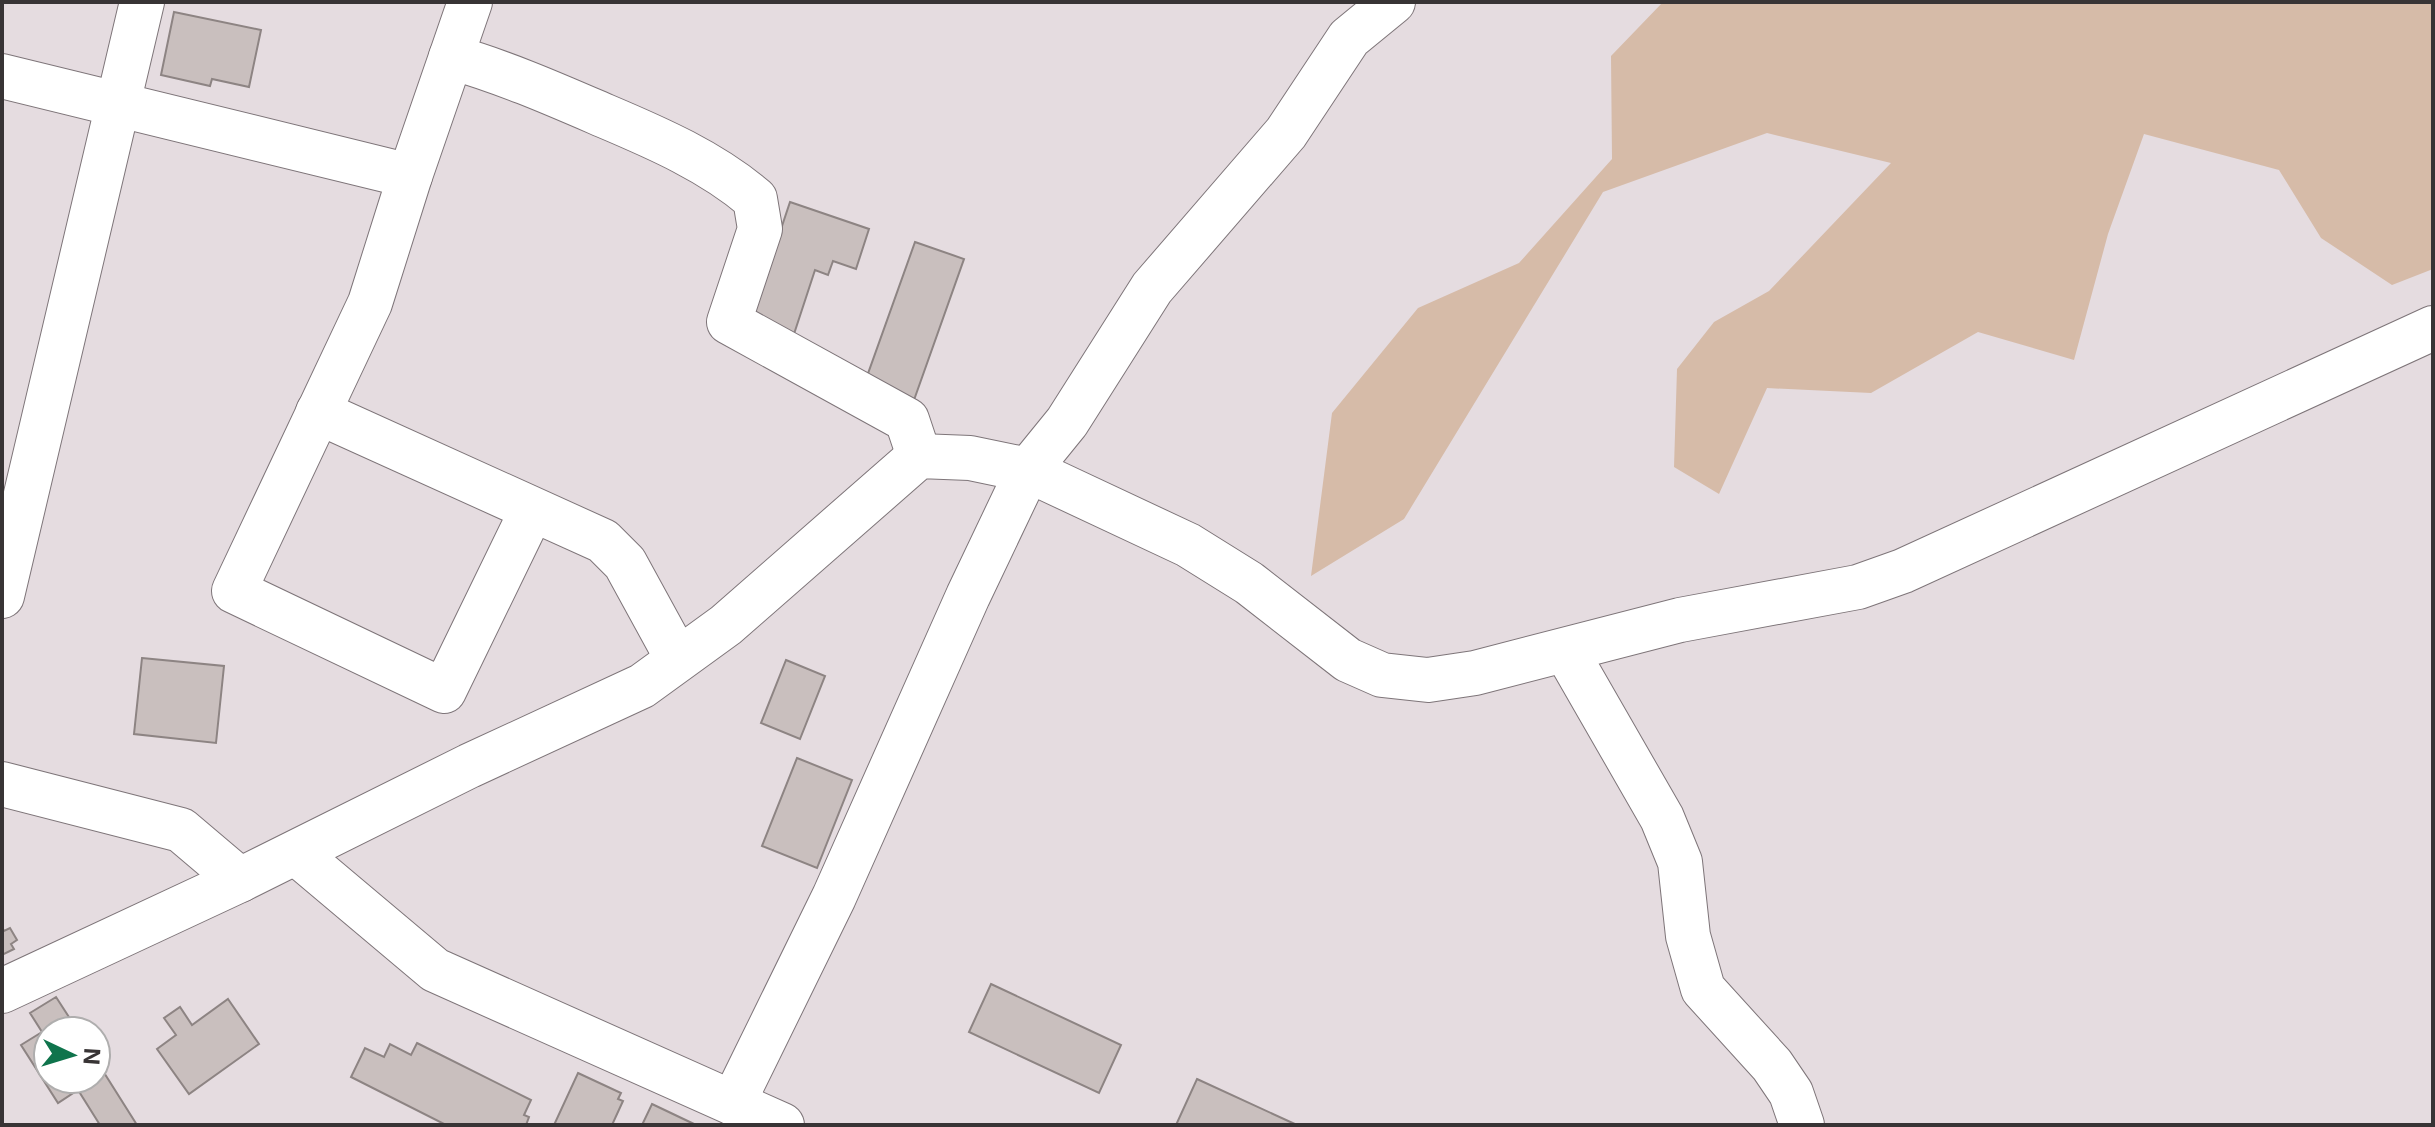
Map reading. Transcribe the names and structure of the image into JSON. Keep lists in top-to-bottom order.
{
  "north": "right"
}
